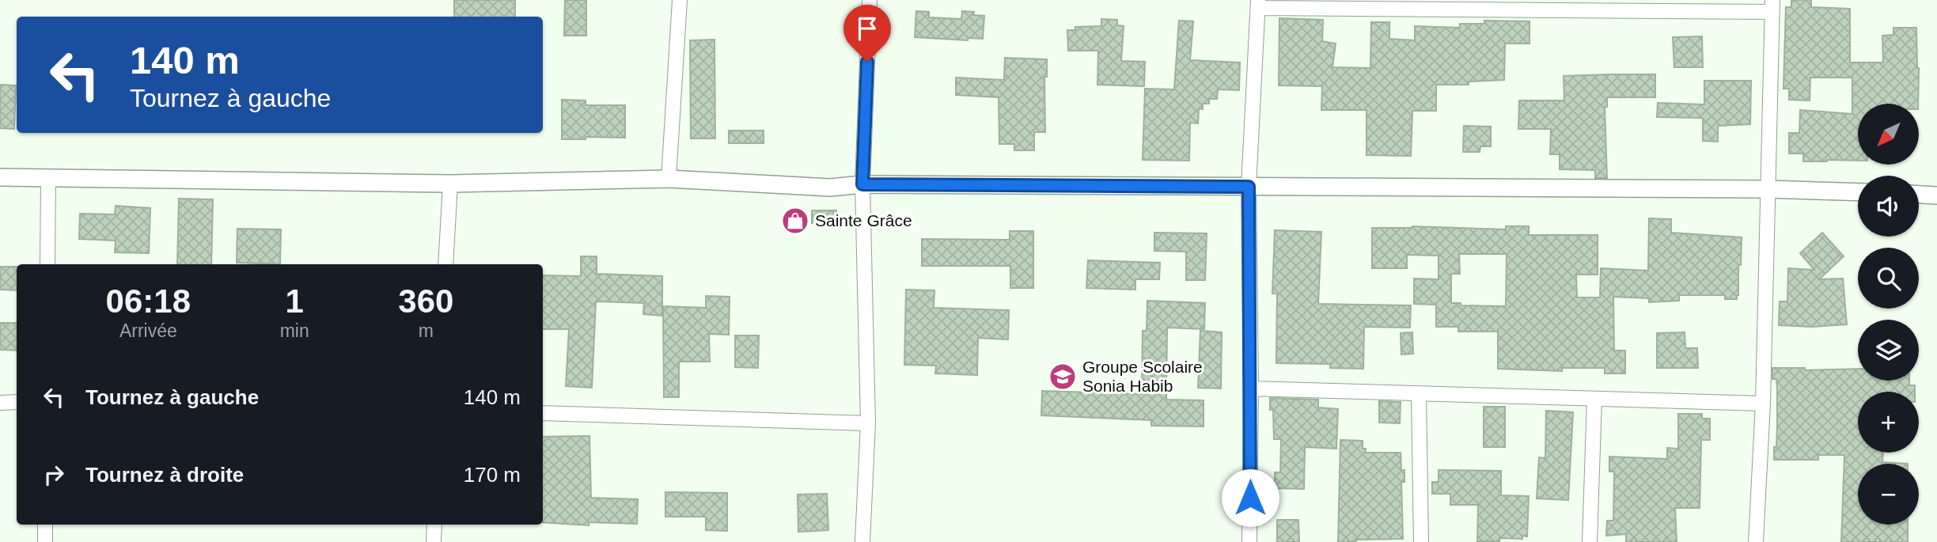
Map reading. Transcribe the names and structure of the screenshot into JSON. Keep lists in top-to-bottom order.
{
  "places": {
    "shop": ["Sainte Grâce"],
    "school or university": ["Groupe Scolaire Sonia Habib"]
  },
  "north": "bottom left",
  "page": {
    "turn": ["140 m", "Tournez à gauche"],
    "map_buttons": ["+", "−"],
    "eta": [
      "06:18",
      "Arrivée",
      "1",
      "min",
      "360",
      "m"
    ],
    "list": [
      {
        "name": "Tournez à gauche",
        "value": "140 m"
      },
      {
        "name": "Tournez à droite",
        "value": "170 m"
      }
    ]
  }
}
